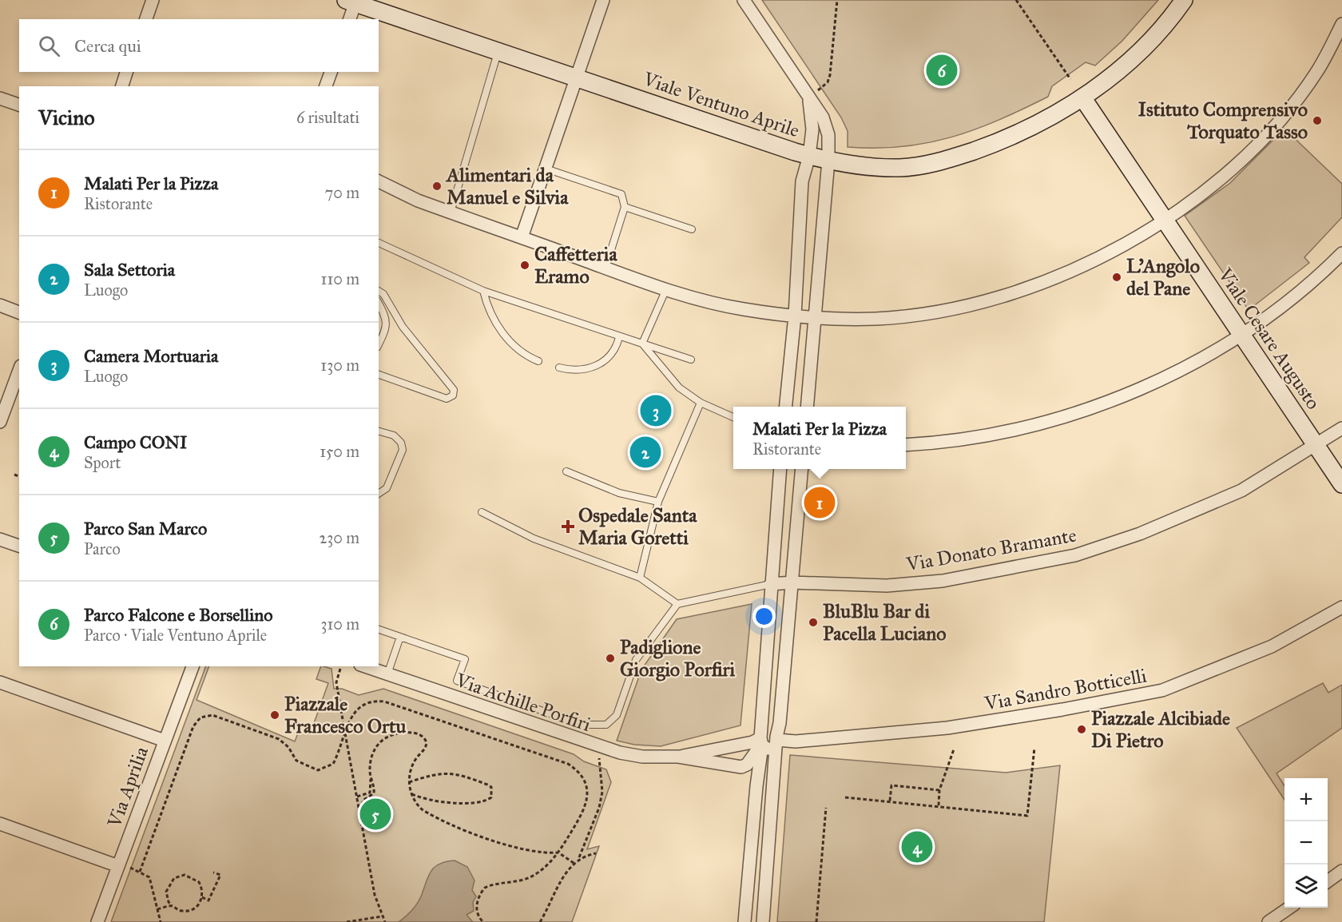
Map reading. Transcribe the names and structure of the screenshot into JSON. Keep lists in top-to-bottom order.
{
  "streets": {
    "main road": ["Viale Ventuno Aprile", "Viale Cesare Augusto"],
    "street": [
      "Via Donato Bramante",
      "Via Sandro Botticelli",
      "Via Achille Porfiri",
      "Via Aprilia"
    ]
  },
  "crossings": [
    ["Viale Ventuno Aprile", "Viale Cesare Augusto"],
    ["Viale Cesare Augusto", "Via Donato Bramante"],
    ["Via Sandro Botticelli", "Via Achille Porfiri"]
  ],
  "places": {
    "other": [
      "Istituto Comprensivo Torquato Tasso",
      "Alimentari da Manuel e Silvia",
      "Caffetteria Eramo",
      "L'Angolo del Pane",
      "BluBlu Bar di Pacella Luciano",
      "Padiglione Giorgio Porfiri",
      "Piazzale Francesco Ortu",
      "Piazzale Alcibiade Di Pietro"
    ],
    "health": ["Ospedale Santa Maria Goretti"]
  },
  "page": {
    "search": "Cerca qui",
    "pins": [
      "6",
      "3",
      "2",
      "1",
      "5",
      "4"
    ],
    "heading": ["Vicino", "6 risultati"],
    "list": [
      {
        "mark": "1",
        "name": "Malati Per la Pizza",
        "note": "Ristorante",
        "value": "70 m"
      },
      {
        "mark": "2",
        "name": "Sala Settoria",
        "note": "Luogo",
        "value": "110 m"
      },
      {
        "mark": "3",
        "name": "Camera Mortuaria",
        "note": "Luogo",
        "value": "130 m"
      },
      {
        "mark": "4",
        "name": "Campo CONI",
        "note": "Sport",
        "value": "150 m"
      },
      {
        "mark": "5",
        "name": "Parco San Marco",
        "note": "Parco",
        "value": "230 m"
      },
      {
        "mark": "6",
        "name": "Parco Falcone e Borsellino",
        "note": "Parco · Viale Ventuno Aprile",
        "value": "310 m"
      }
    ],
    "popup": ["Malati Per la Pizza", "Ristorante"],
    "map_buttons": ["+", "−"]
  }
}
